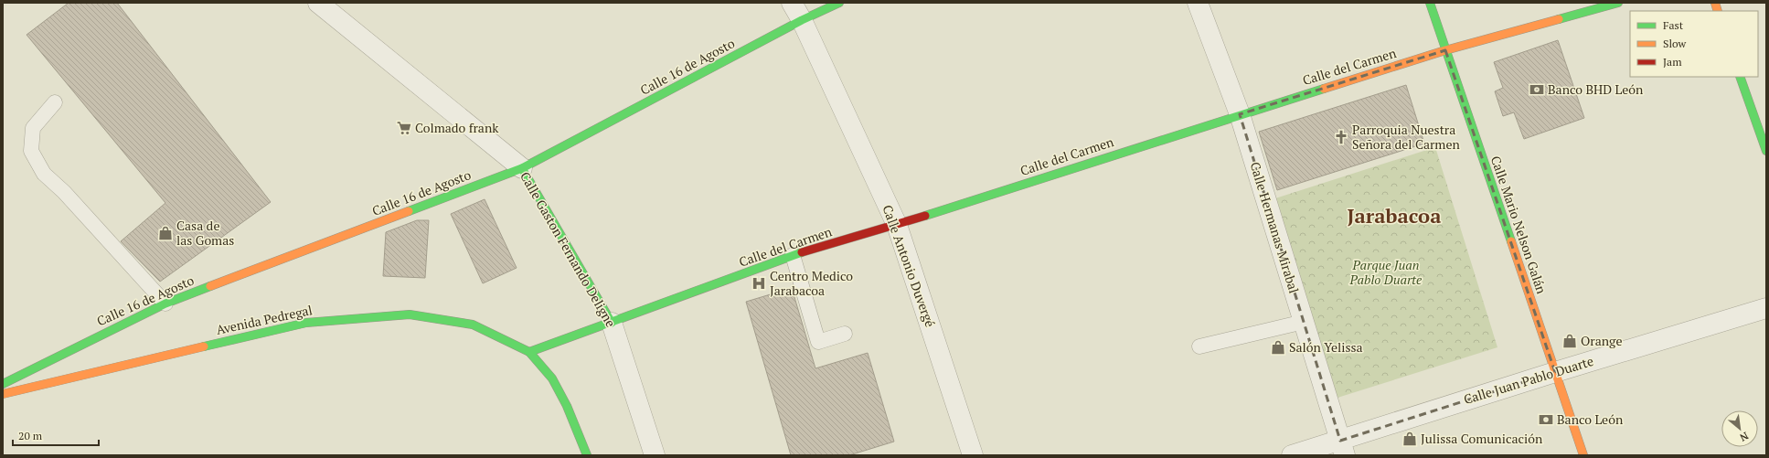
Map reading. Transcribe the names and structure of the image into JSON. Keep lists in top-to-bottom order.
{
  "streets": {
    "street": [
      "Calle 16 de Agosto",
      "Calle del Carmen",
      "Calle Mario Nelson Galán",
      "Calle Hermanas Mirabal",
      "Calle Gaston Fernando Deligne",
      "Calle Antonio Duvergé",
      "Avenida Pedregal",
      "Calle Juan Pablo Duarte"
    ]
  },
  "crossings": [
    ["Calle 16 de Agosto", "Calle Gaston Fernando Deligne"],
    ["Calle 16 de Agosto", "Calle Antonio Duvergé"],
    ["Calle del Carmen", "Calle Mario Nelson Galán"],
    ["Calle del Carmen", "Calle Hermanas Mirabal"],
    ["Calle del Carmen", "Calle Gaston Fernando Deligne"],
    ["Calle del Carmen", "Calle Antonio Duvergé"],
    ["Calle del Carmen", "Avenida Pedregal"],
    ["Calle Mario Nelson Galán", "Calle Juan Pablo Duarte"],
    ["Calle Hermanas Mirabal", "Calle Juan Pablo Duarte"]
  ],
  "districts": ["Jarabacoa"],
  "parks": ["Parque Juan Pablo Duarte"],
  "places": {
    "bank": ["Banco BHD León", "Banco León"],
    "supermarket": ["Colmado frank"],
    "church": ["Parroquia Nuestra Señora del Carmen"],
    "shop": [
      "Casa de las Gomas",
      "Orange",
      "Salón Yelissa",
      "Julissa Comunicación"
    ],
    "hospital": ["Centro Medico Jarabacoa"]
  },
  "legend": ["Fast", "Slow", "Jam"],
  "scale_bar": "20 m",
  "north": "bottom right"
}
